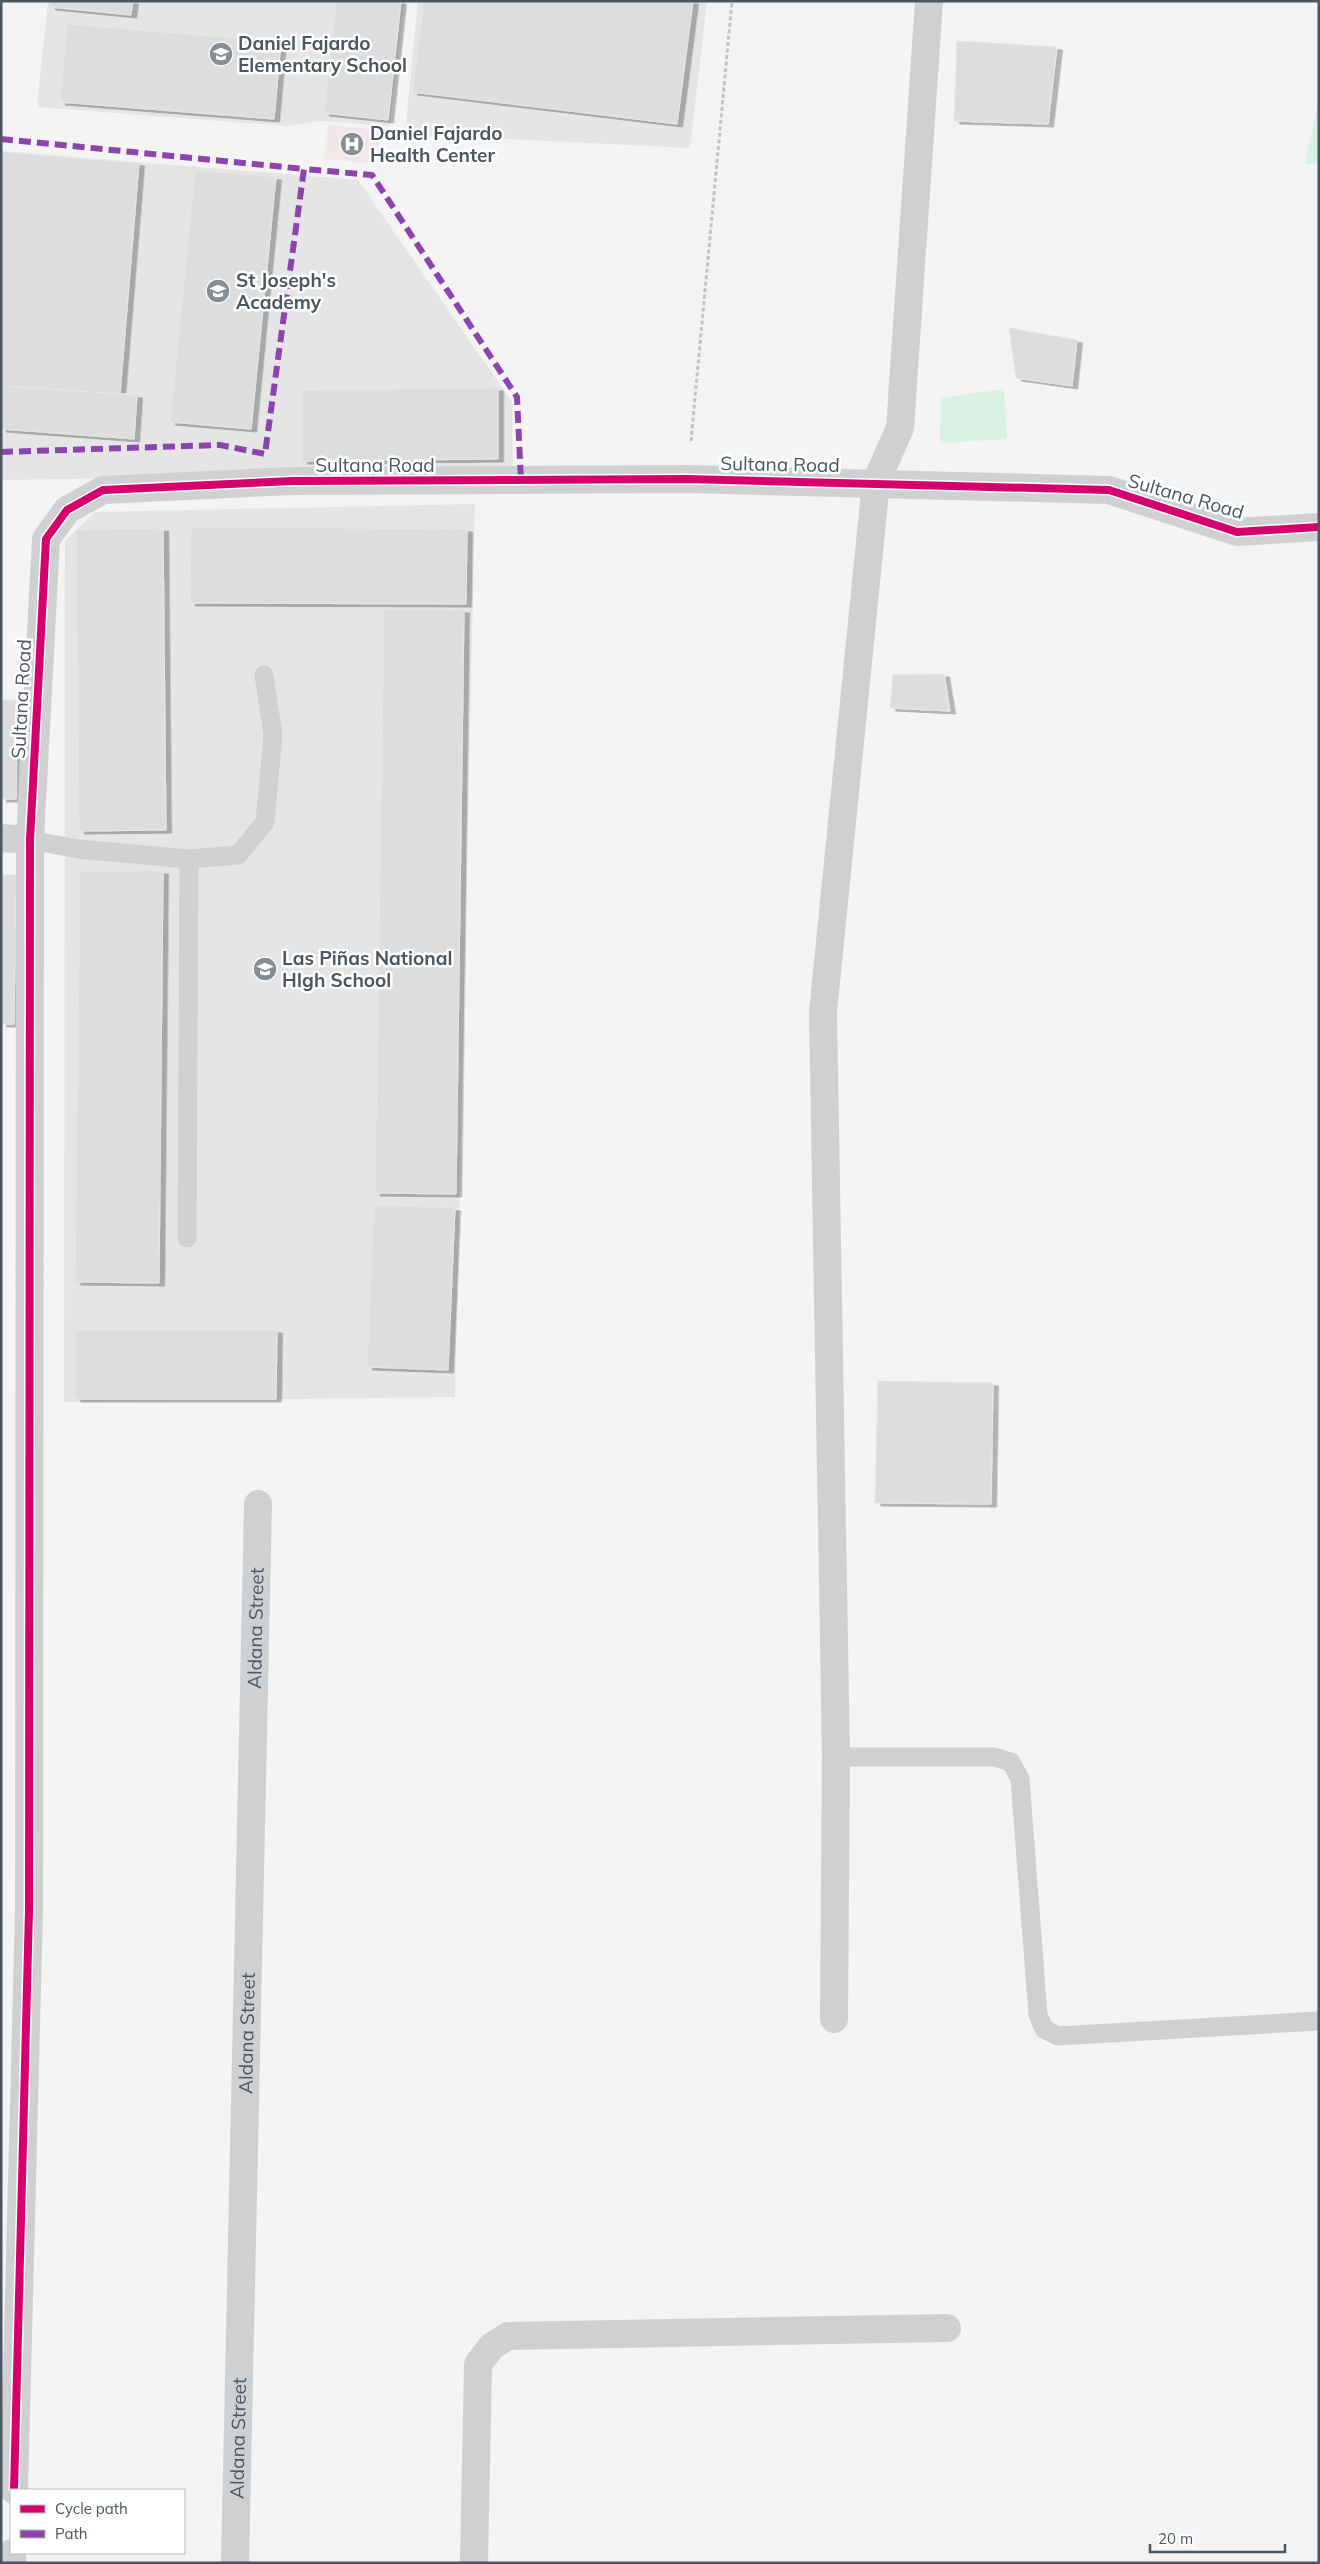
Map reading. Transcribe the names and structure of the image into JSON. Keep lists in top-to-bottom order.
{
  "streets": {
    "street": ["Sultana Road", "Aldana Street"]
  },
  "places": {
    "school or university": ["Daniel Fajardo Elementary School", "St Joseph's Academy", "Las Piñas National HIgh School"],
    "hospital": ["Daniel Fajardo Health Center"]
  },
  "legend": ["Cycle path", "Path"],
  "scale_bar": "20 m"
}
